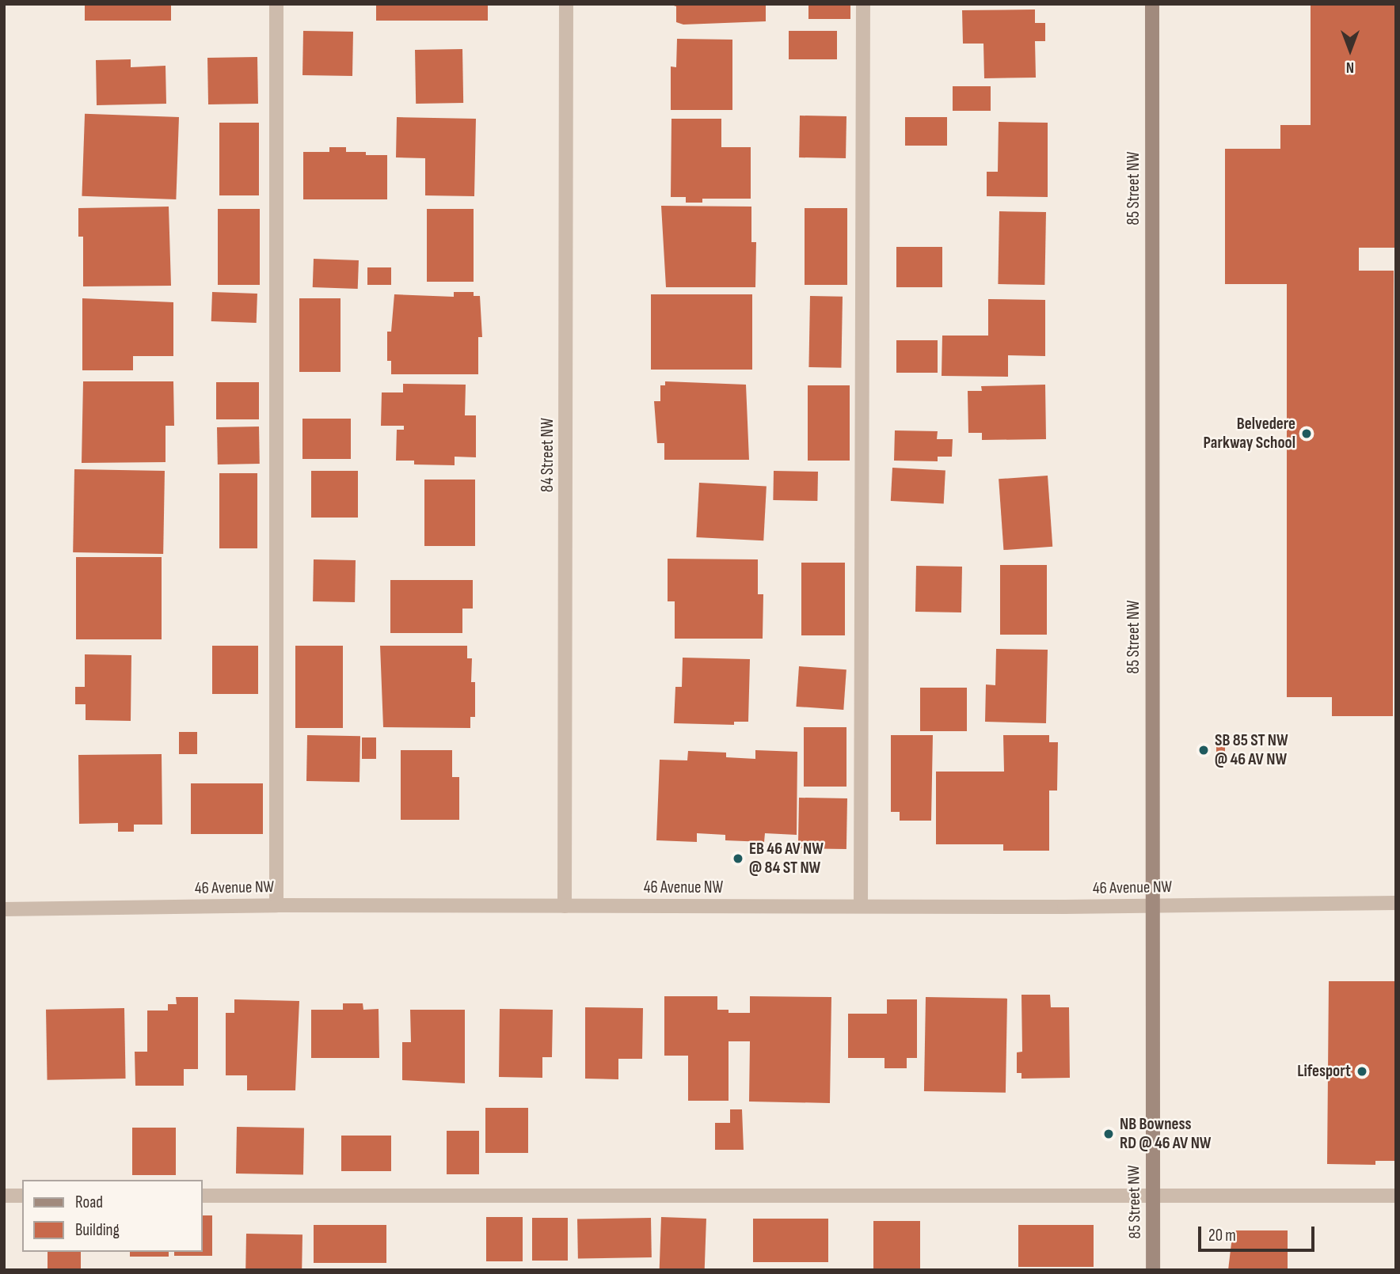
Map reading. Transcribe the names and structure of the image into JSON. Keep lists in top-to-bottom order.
{
  "streets": {
    "street": ["85 Street NW", "84 Street NW", "46 Avenue NW"]
  },
  "crossings": [
    ["85 Street NW", "46 Avenue NW"],
    ["84 Street NW", "46 Avenue NW"]
  ],
  "places": [
    "Belvedere Parkway School",
    "SB 85 ST NW @ 46 AV NW",
    "EB 46 AV NW @ 84 ST NW",
    "Lifesport",
    "NB Bowness RD @ 46 AV NW"
  ],
  "legend": ["Road", "Building"],
  "scale_bar": "20 m",
  "north": "bottom"
}
